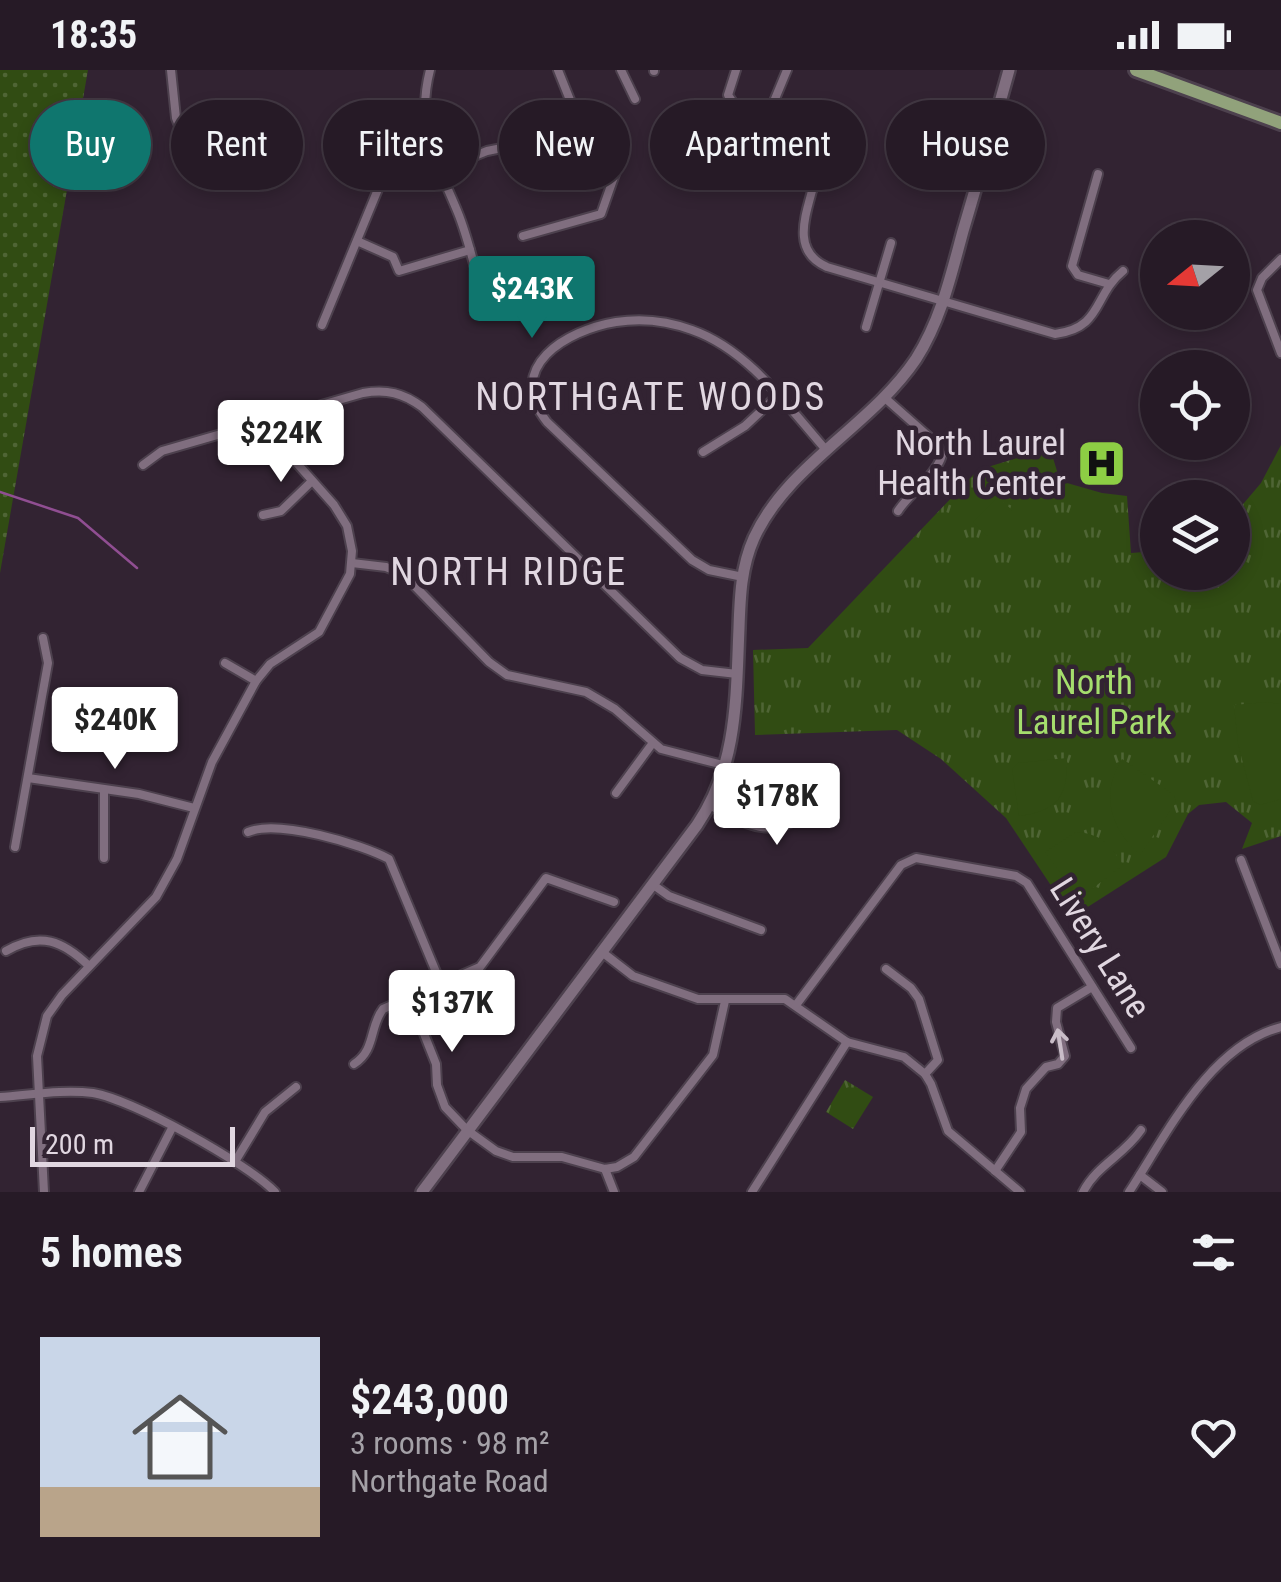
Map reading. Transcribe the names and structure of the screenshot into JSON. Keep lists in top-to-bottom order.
{
  "streets": {
    "street": ["Livery Lane"]
  },
  "districts": ["NORTHGATE WOODS", "NORTH RIDGE"],
  "parks": ["North Laurel Park"],
  "places": {
    "hospital": ["North Laurel Health Center"]
  },
  "scale_bar": "200 m",
  "north": "left",
  "page": {
    "status": "18:35",
    "chip": [
      "Buy",
      "Rent",
      "Filters",
      "New",
      "Apartment",
      "House"
    ],
    "price": [
      "$243K",
      "$224K",
      "$240K",
      "$178K",
      "$137K"
    ],
    "scale": "200 m",
    "heading": "5 homes",
    "list": [
      {
        "name": "$243,000",
        "note": "3 rooms · 98 m² · Northgate Road"
      }
    ]
  }
}
